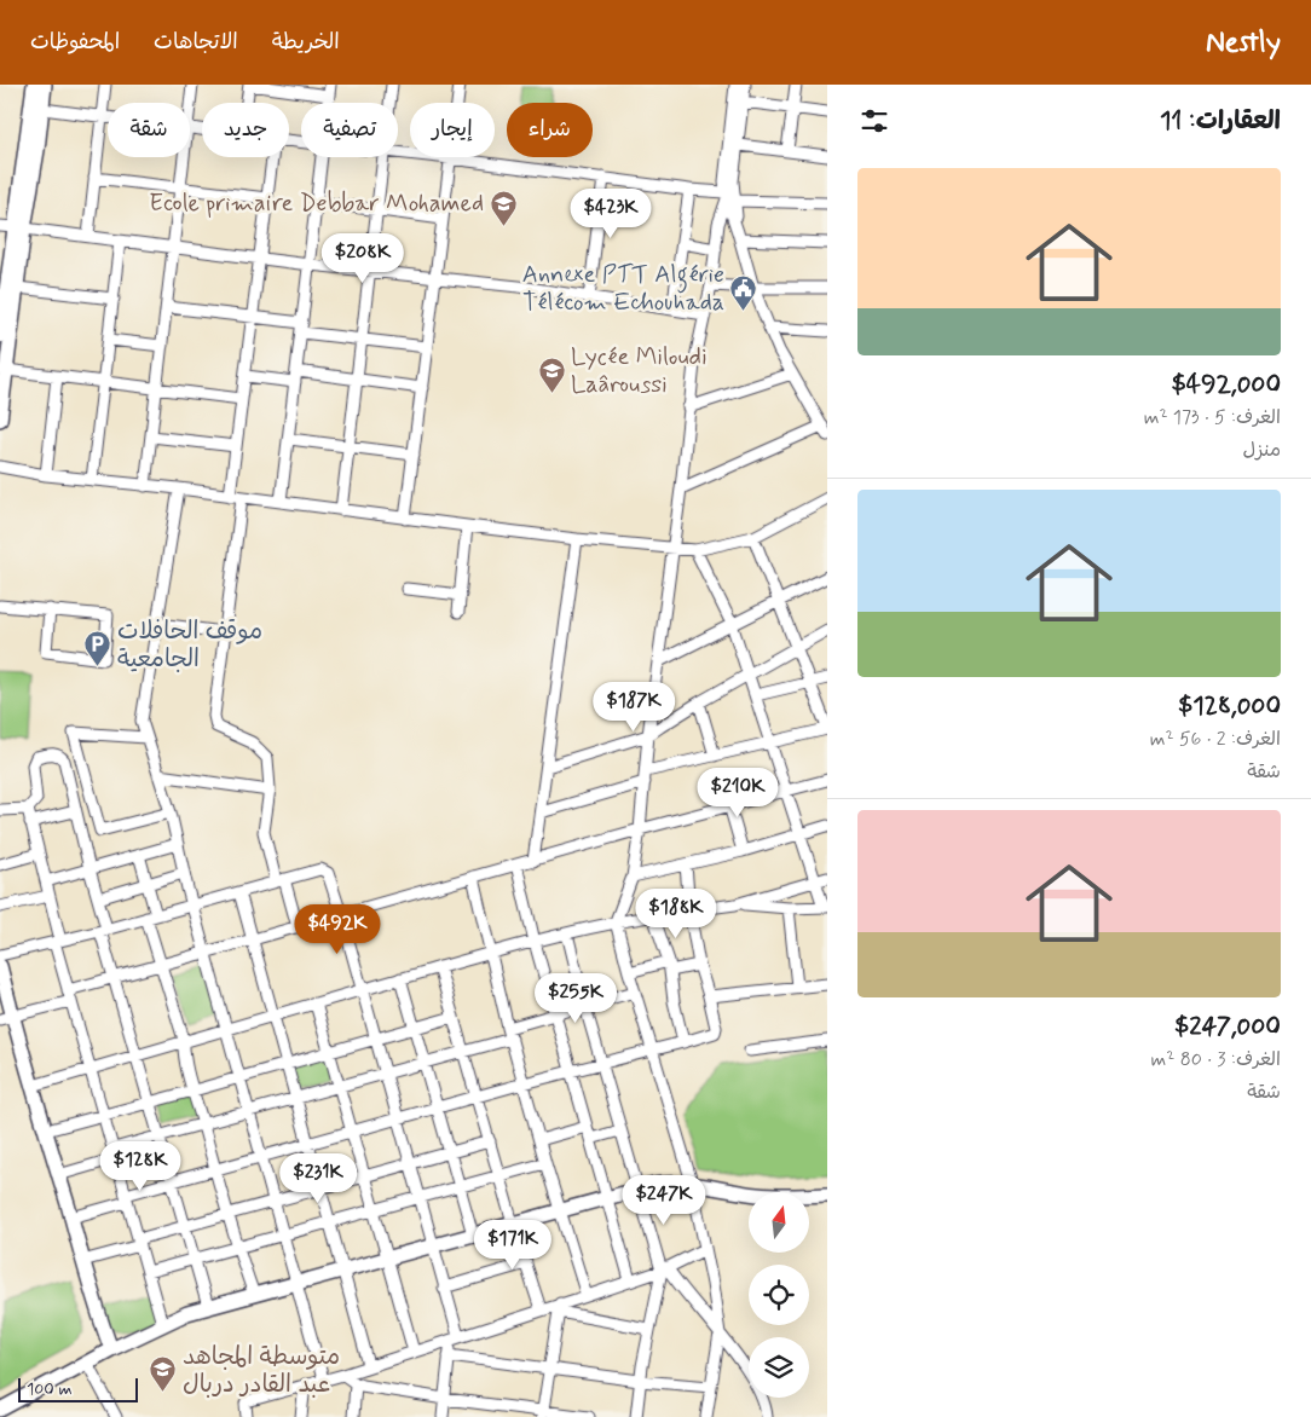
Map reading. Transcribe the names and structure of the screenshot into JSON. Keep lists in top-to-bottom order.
{
  "places": {
    "school or university": ["Ecole primaire Debbar Mohamed", "Lycée Miloudi Laâroussi", "متوسطة المجاهد عبد القادر دربال"],
    "public building": ["Annexe PTT Algérie Télécom Echouhada"],
    "parking": ["موقف الحافلات الجامعية"]
  },
  "scale_bar": "100 m",
  "north": "top",
  "page": {
    "header": "Nestly",
    "nav": ["الخريطة", "الاتجاهات", "المحفوظات"],
    "heading": "العقارات: 11",
    "chip": [
      "شراء",
      "إيجار",
      "تصفية",
      "جديد",
      "شقة"
    ],
    "list": [
      {
        "name": "$492,000",
        "note": "الغرف: 5 · 173 m² · منزل"
      },
      {
        "name": "$128,000",
        "note": "الغرف: 2 · 56 m² · شقة"
      },
      {
        "name": "$247,000",
        "note": "الغرف: 3 · 80 m² · شقة"
      }
    ],
    "price": [
      "$423K",
      "$208K",
      "$187K",
      "$210K",
      "$188K",
      "$492K",
      "$255K",
      "$128K",
      "$231K",
      "$247K",
      "$171K"
    ],
    "scale": "100 m"
  }
}
